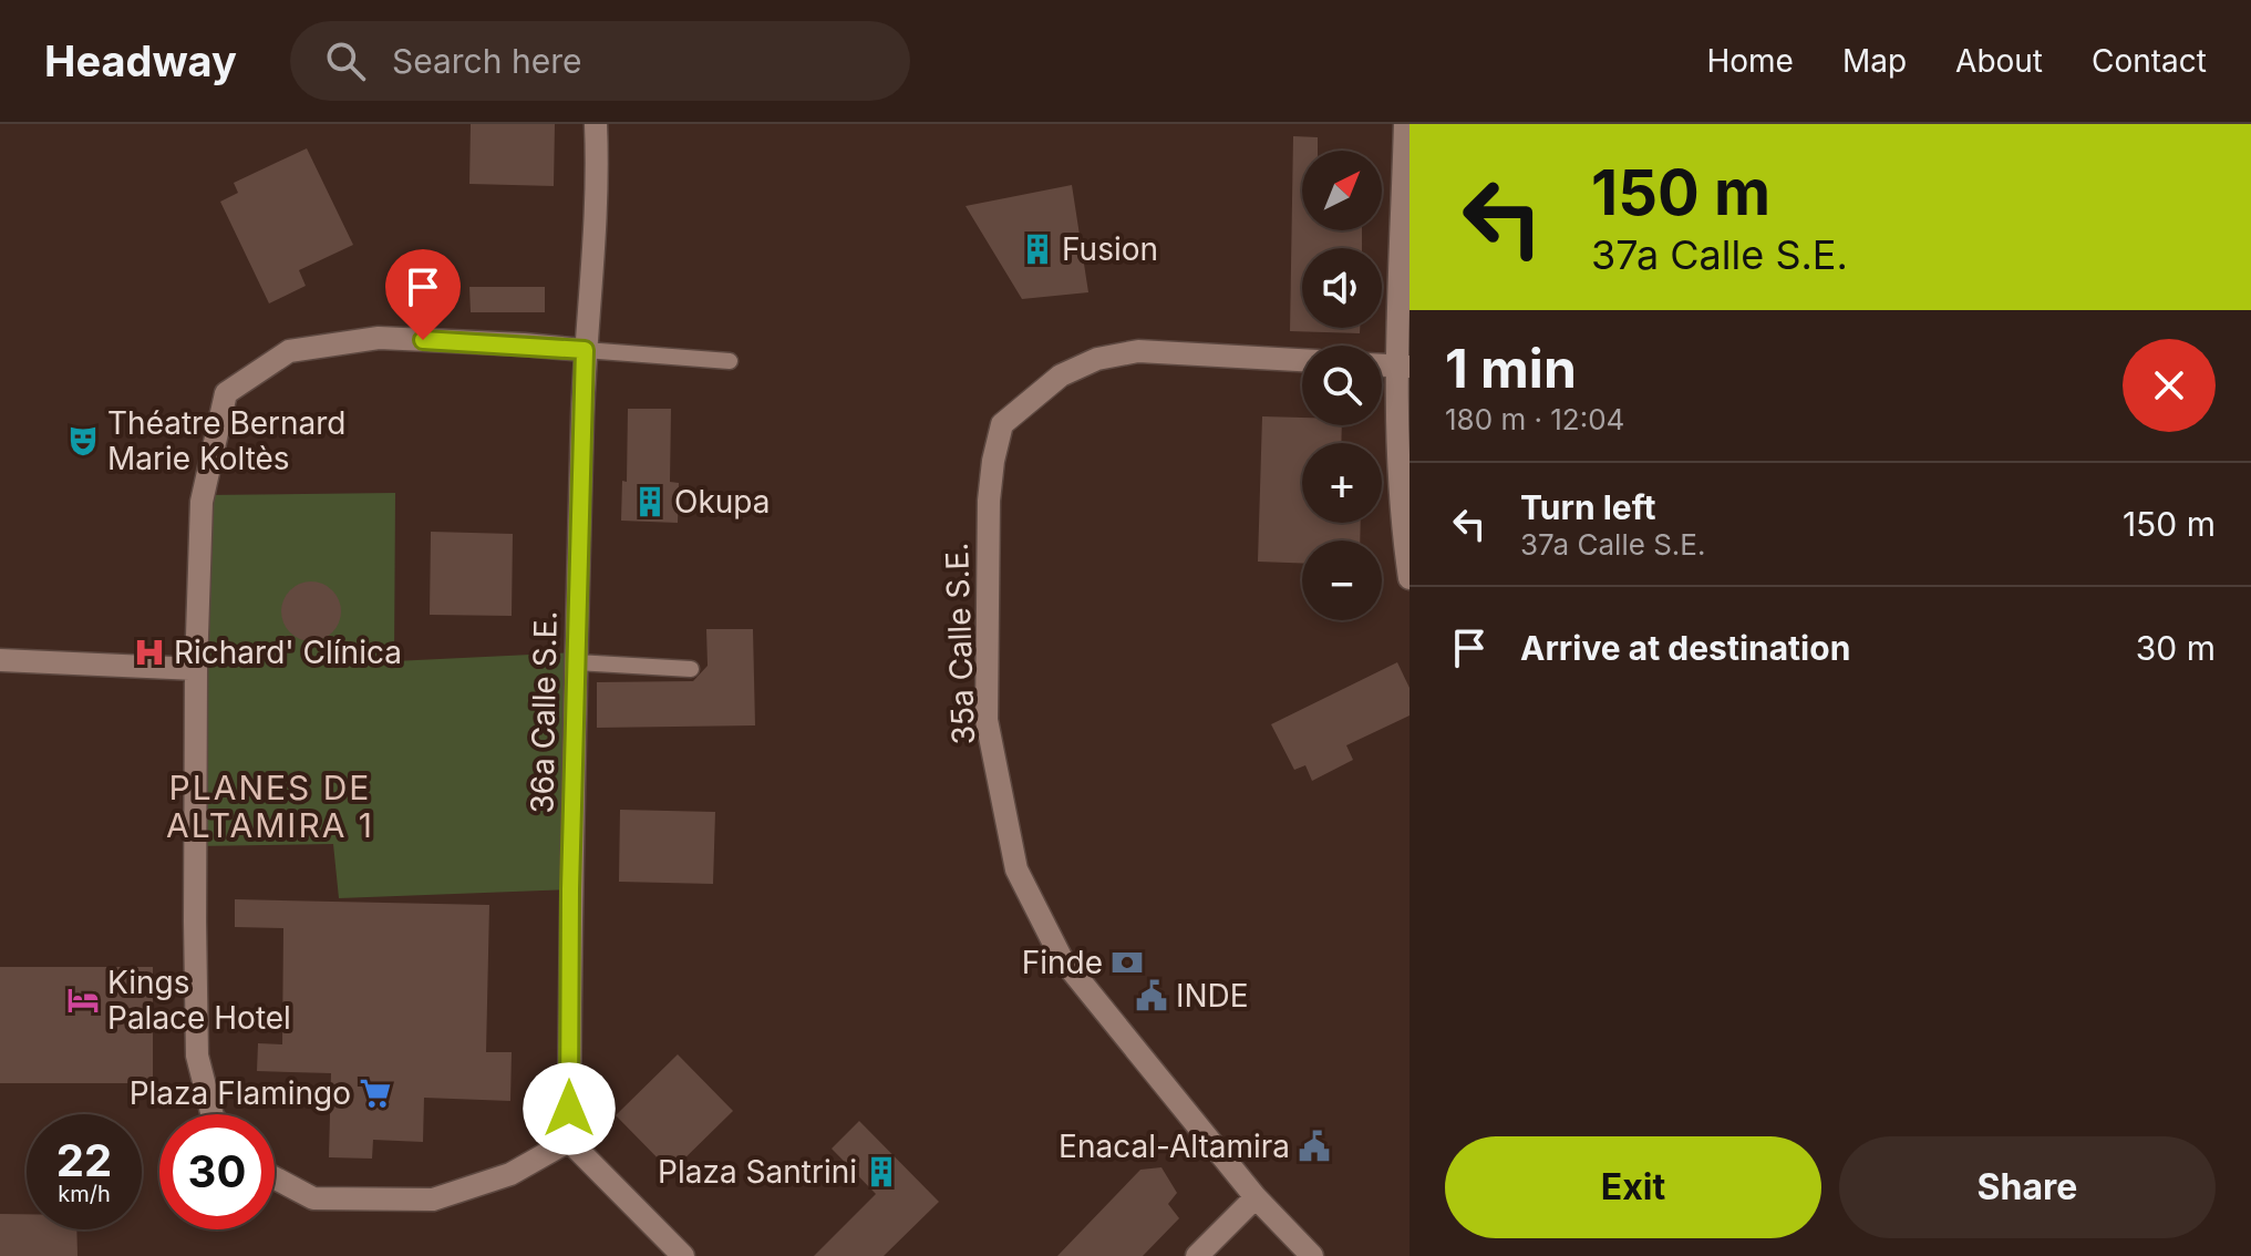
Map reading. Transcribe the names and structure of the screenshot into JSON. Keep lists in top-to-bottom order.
{
  "streets": {
    "street": ["35a Calle S.E.", "36a Calle S.E."]
  },
  "districts": ["PLANES DE ALTAMIRA 1"],
  "places": {
    "building": ["Fusion", "Okupa", "Plaza Santrini"],
    "theatre": ["Théatre Bernard Marie Koltès"],
    "hospital": ["Richard' Clínica"],
    "bank": ["Finde"],
    "public building": ["INDE", "Enacal-Altamira"],
    "hotel": ["Kings Palace Hotel"],
    "supermarket": ["Plaza Flamingo"]
  },
  "north": "top right",
  "page": {
    "header": "Headway",
    "search": "Search here",
    "nav": [
      "Home",
      "Map",
      "About",
      "Contact"
    ],
    "turn": ["150 m", "37a Calle S.E."],
    "map_buttons": ["+", "−"],
    "heading": ["1 min", "180 m · 12:04"],
    "list": [
      {
        "name": "Turn left",
        "note": "37a Calle S.E.",
        "value": "150 m"
      },
      {
        "name": "Arrive at destination",
        "value": "30 m"
      }
    ],
    "speed": "22 km/h",
    "limit": "30",
    "buttons": ["Exit", "Share"]
  }
}
